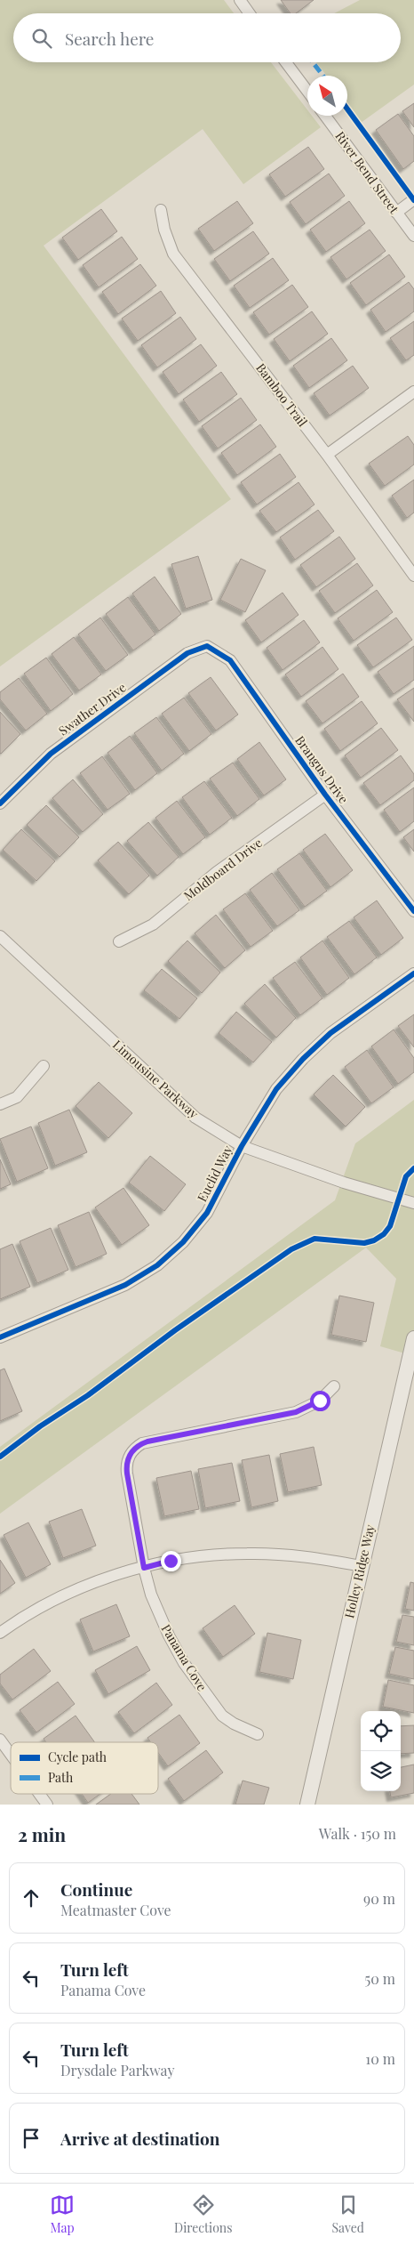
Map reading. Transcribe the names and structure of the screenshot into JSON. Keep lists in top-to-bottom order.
{
  "streets": {
    "street": [
      "River Bend Street",
      "Bamboo Trail",
      "Swather Drive",
      "Brangus Drive",
      "Moldboard Drive",
      "Limousine Parkway",
      "Euclid Way",
      "Holley Ridge Way",
      "Panama Cove"
    ]
  },
  "crossings": [
    ["Swather Drive", "Brangus Drive"],
    ["Brangus Drive", "Moldboard Drive"],
    ["Limousine Parkway", "Euclid Way"]
  ],
  "legend": ["Cycle path", "Path"],
  "north": "top left",
  "page": {
    "search": "Search here",
    "heading": ["2 min", "Walk · 150 m"],
    "list": [
      ["Continue", "Meatmaster Cove", "90 m"],
      ["Turn left", "Panama Cove", "50 m"],
      ["Turn left", "Drysdale Parkway", "10 m"],
      "Arrive at destination"
    ],
    "nav": ["Map", "Directions", "Saved"]
  }
}
